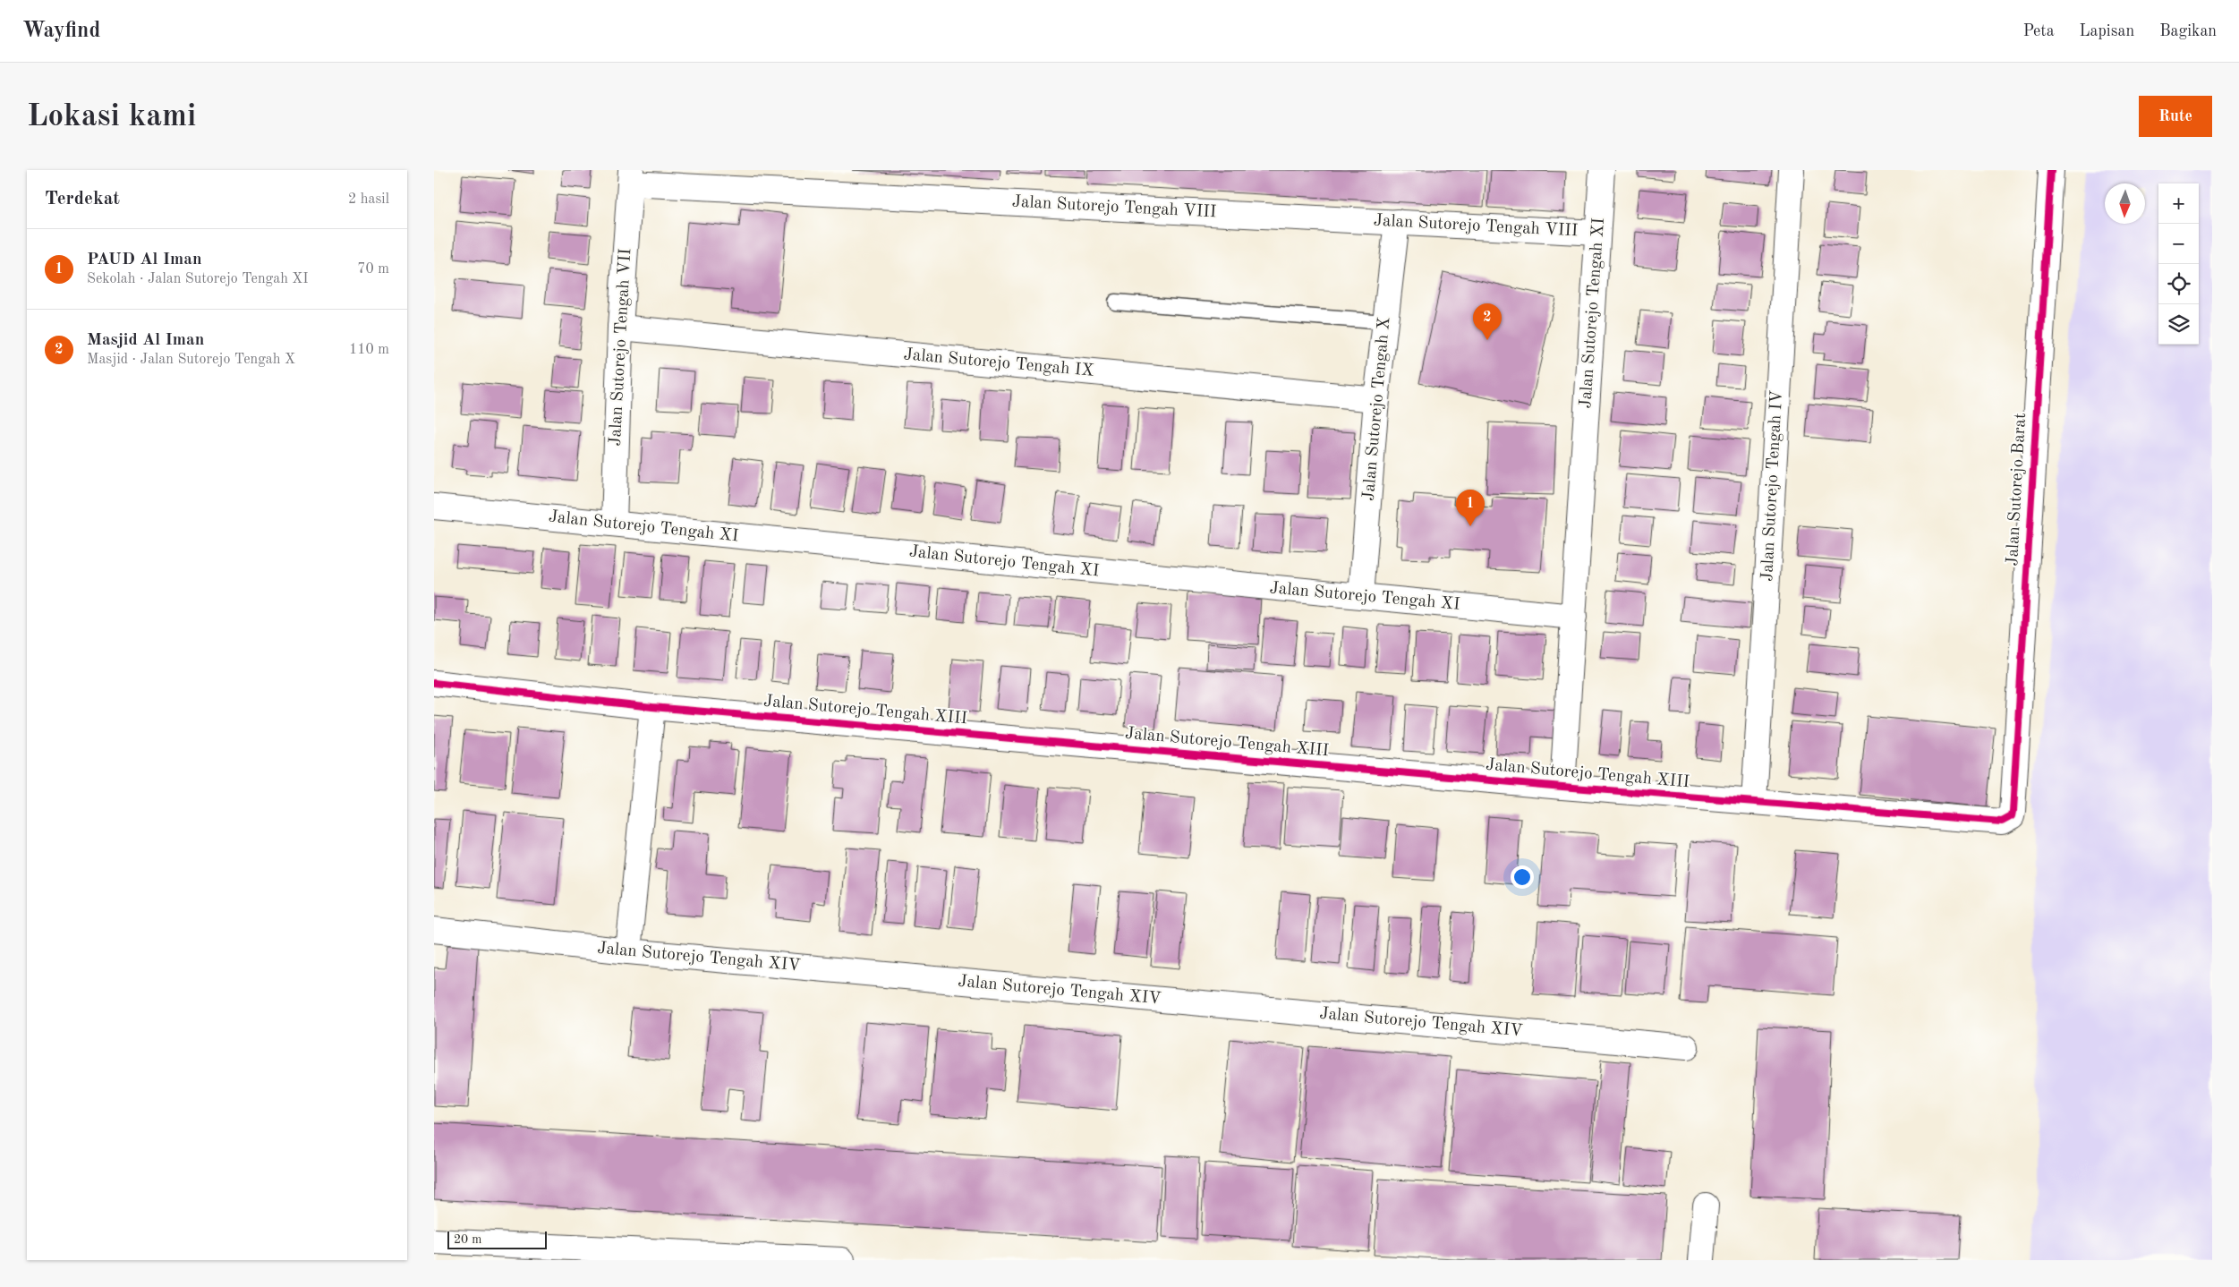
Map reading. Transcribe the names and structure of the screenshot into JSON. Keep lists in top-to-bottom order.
{
  "streets": {
    "street": [
      "Jalan Sutorejo Tengah VIII",
      "Jalan Sutorejo Tengah XI",
      "Jalan Sutorejo Tengah VII",
      "Jalan Sutorejo Tengah IX",
      "Jalan Sutorejo Tengah X",
      "Jalan Sutorejo Tengah IV",
      "Jalan Sutorejo Barat",
      "Jalan Sutorejo Tengah XIII",
      "Jalan Sutorejo Tengah XIV"
    ]
  },
  "crossings": [
    ["Jalan Sutorejo Tengah VIII", "Jalan Sutorejo Tengah XI"],
    ["Jalan Sutorejo Tengah VIII", "Jalan Sutorejo Tengah VII"],
    ["Jalan Sutorejo Tengah VIII", "Jalan Sutorejo Tengah X"],
    ["Jalan Sutorejo Tengah XI", "Jalan Sutorejo Tengah VII"],
    ["Jalan Sutorejo Tengah XI", "Jalan Sutorejo Tengah X"],
    ["Jalan Sutorejo Tengah XI", "Jalan Sutorejo Tengah XIII"],
    ["Jalan Sutorejo Tengah VII", "Jalan Sutorejo Tengah IX"],
    ["Jalan Sutorejo Tengah IX", "Jalan Sutorejo Tengah X"],
    ["Jalan Sutorejo Tengah IV", "Jalan Sutorejo Tengah XIII"],
    ["Jalan Sutorejo Barat", "Jalan Sutorejo Tengah XIII"]
  ],
  "scale_bar": "20 m",
  "north": "bottom",
  "page": {
    "header": "Wayfind",
    "nav": ["Peta", "Lapisan", "Bagikan"],
    "buttons": "Rute",
    "title": "Lokasi kami",
    "heading": ["Terdekat", "2 hasil"],
    "map_buttons": ["+", "−"],
    "list": [
      {
        "mark": "1",
        "name": "PAUD Al Iman",
        "note": "Sekolah · Jalan Sutorejo Tengah XI",
        "value": "70 m"
      },
      {
        "mark": "2",
        "name": "Masjid Al Iman",
        "note": "Masjid · Jalan Sutorejo Tengah X",
        "value": "110 m"
      }
    ],
    "pins": ["2", "1"],
    "scale": "20 m"
  }
}
